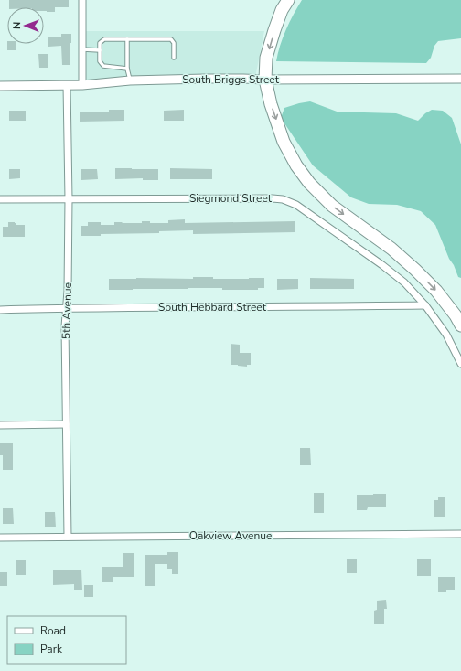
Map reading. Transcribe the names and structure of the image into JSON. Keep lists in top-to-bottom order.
{
  "streets": {
    "street": [
      "South Briggs Street",
      "Siegmond Street",
      "South Hebbard Street",
      "5th Avenue",
      "Oakview Avenue"
    ]
  },
  "crossings": [
    ["South Briggs Street", "5th Avenue"],
    ["Siegmond Street", "South Hebbard Street"],
    ["Siegmond Street", "5th Avenue"],
    ["South Hebbard Street", "5th Avenue"],
    ["5th Avenue", "Oakview Avenue"]
  ],
  "legend": ["Road", "Park"],
  "north": "left"
}
